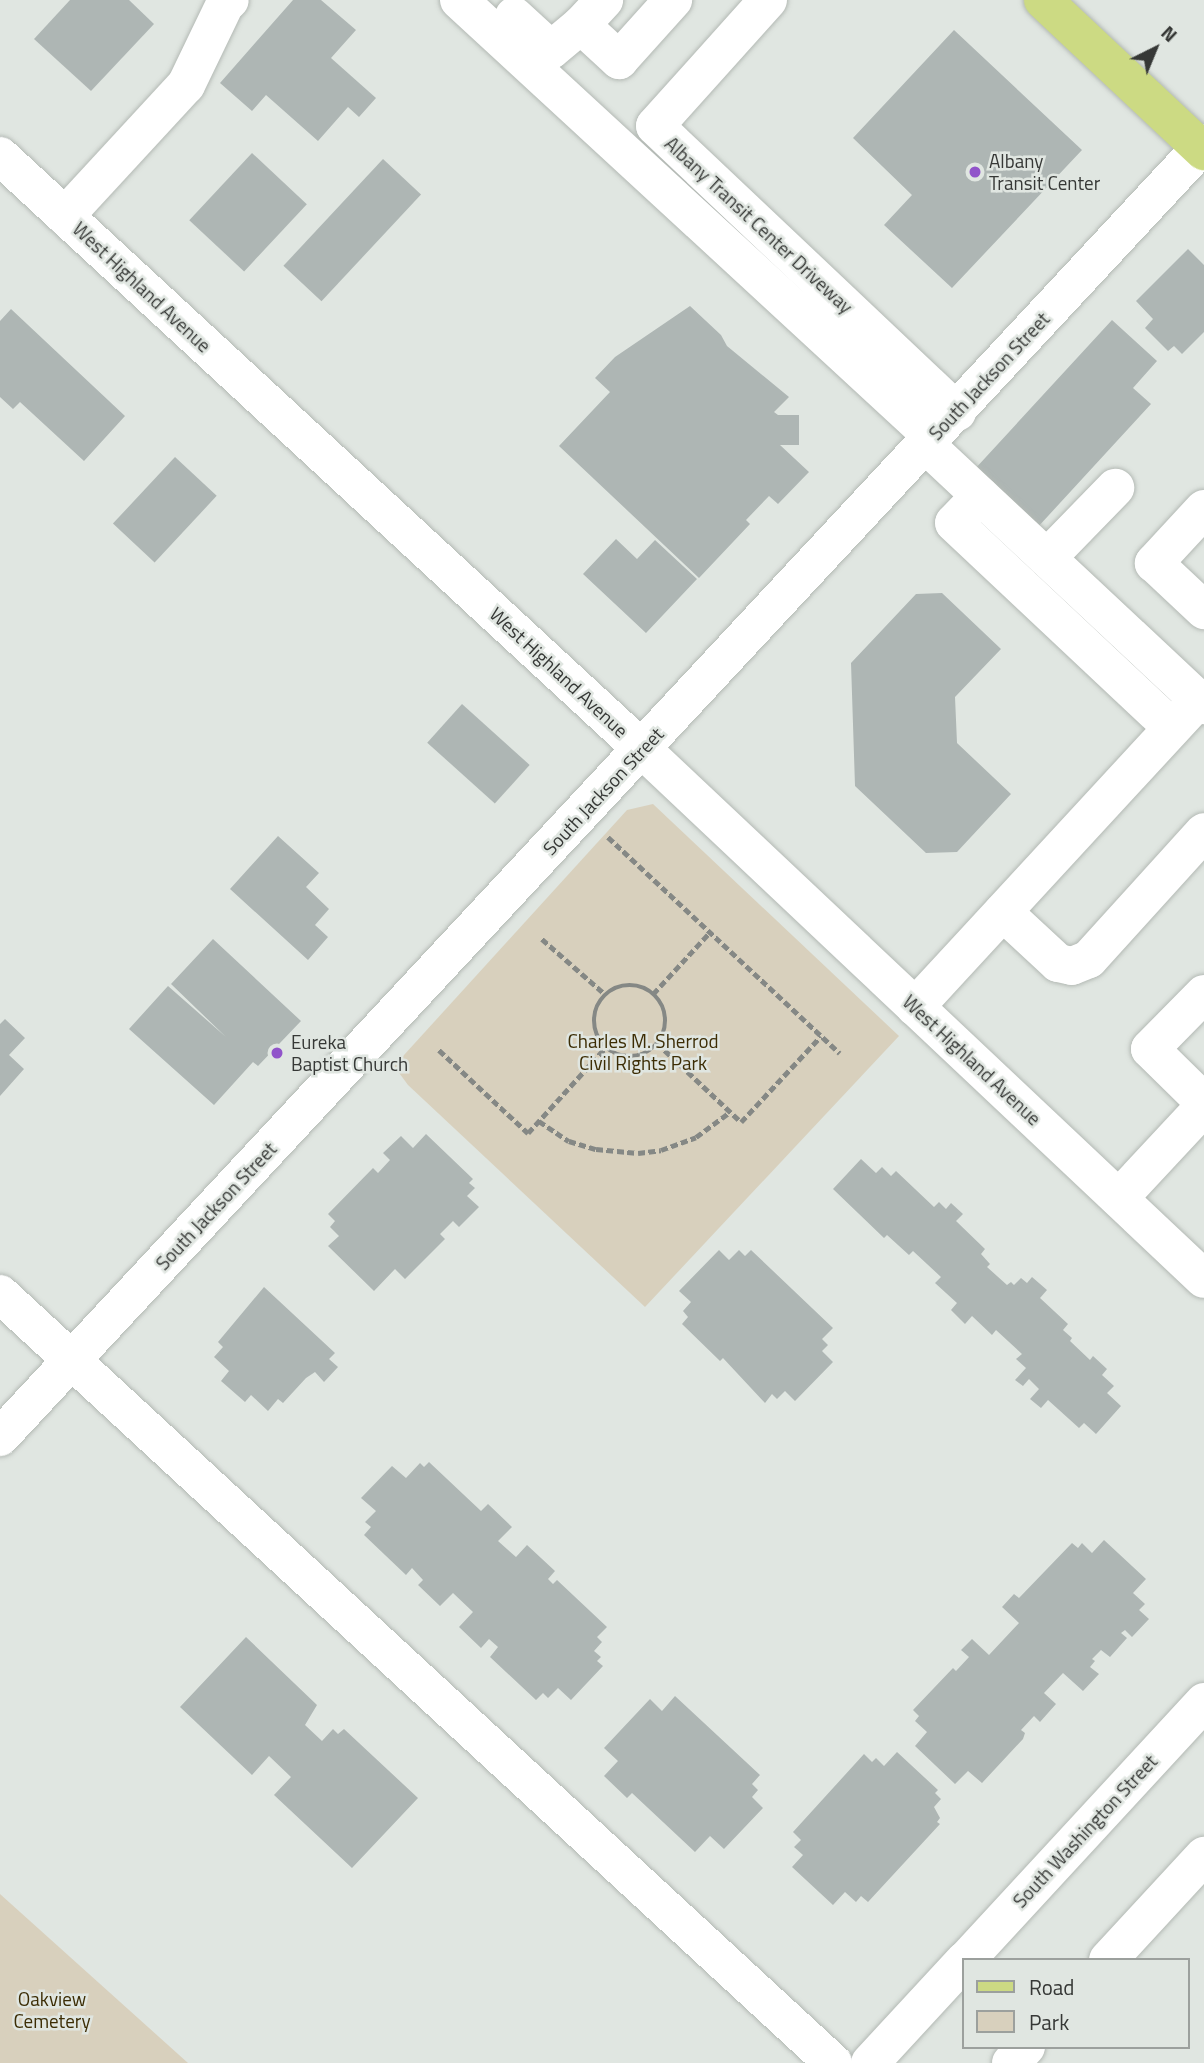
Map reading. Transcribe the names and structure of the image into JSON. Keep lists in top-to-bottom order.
{
  "streets": {
    "street": [
      "Albany Transit Center Driveway",
      "West Highland Avenue",
      "South Jackson Street",
      "South Washington Street"
    ]
  },
  "crossings": [
    ["Albany Transit Center Driveway", "South Jackson Street"],
    ["West Highland Avenue", "South Jackson Street"]
  ],
  "parks": ["Charles M. Sherrod Civil Rights Park", "Oakview Cemetery"],
  "places": ["Albany Transit Center", "Eureka Baptist Church"],
  "legend": ["Road", "Park"],
  "north": "top right"
}
